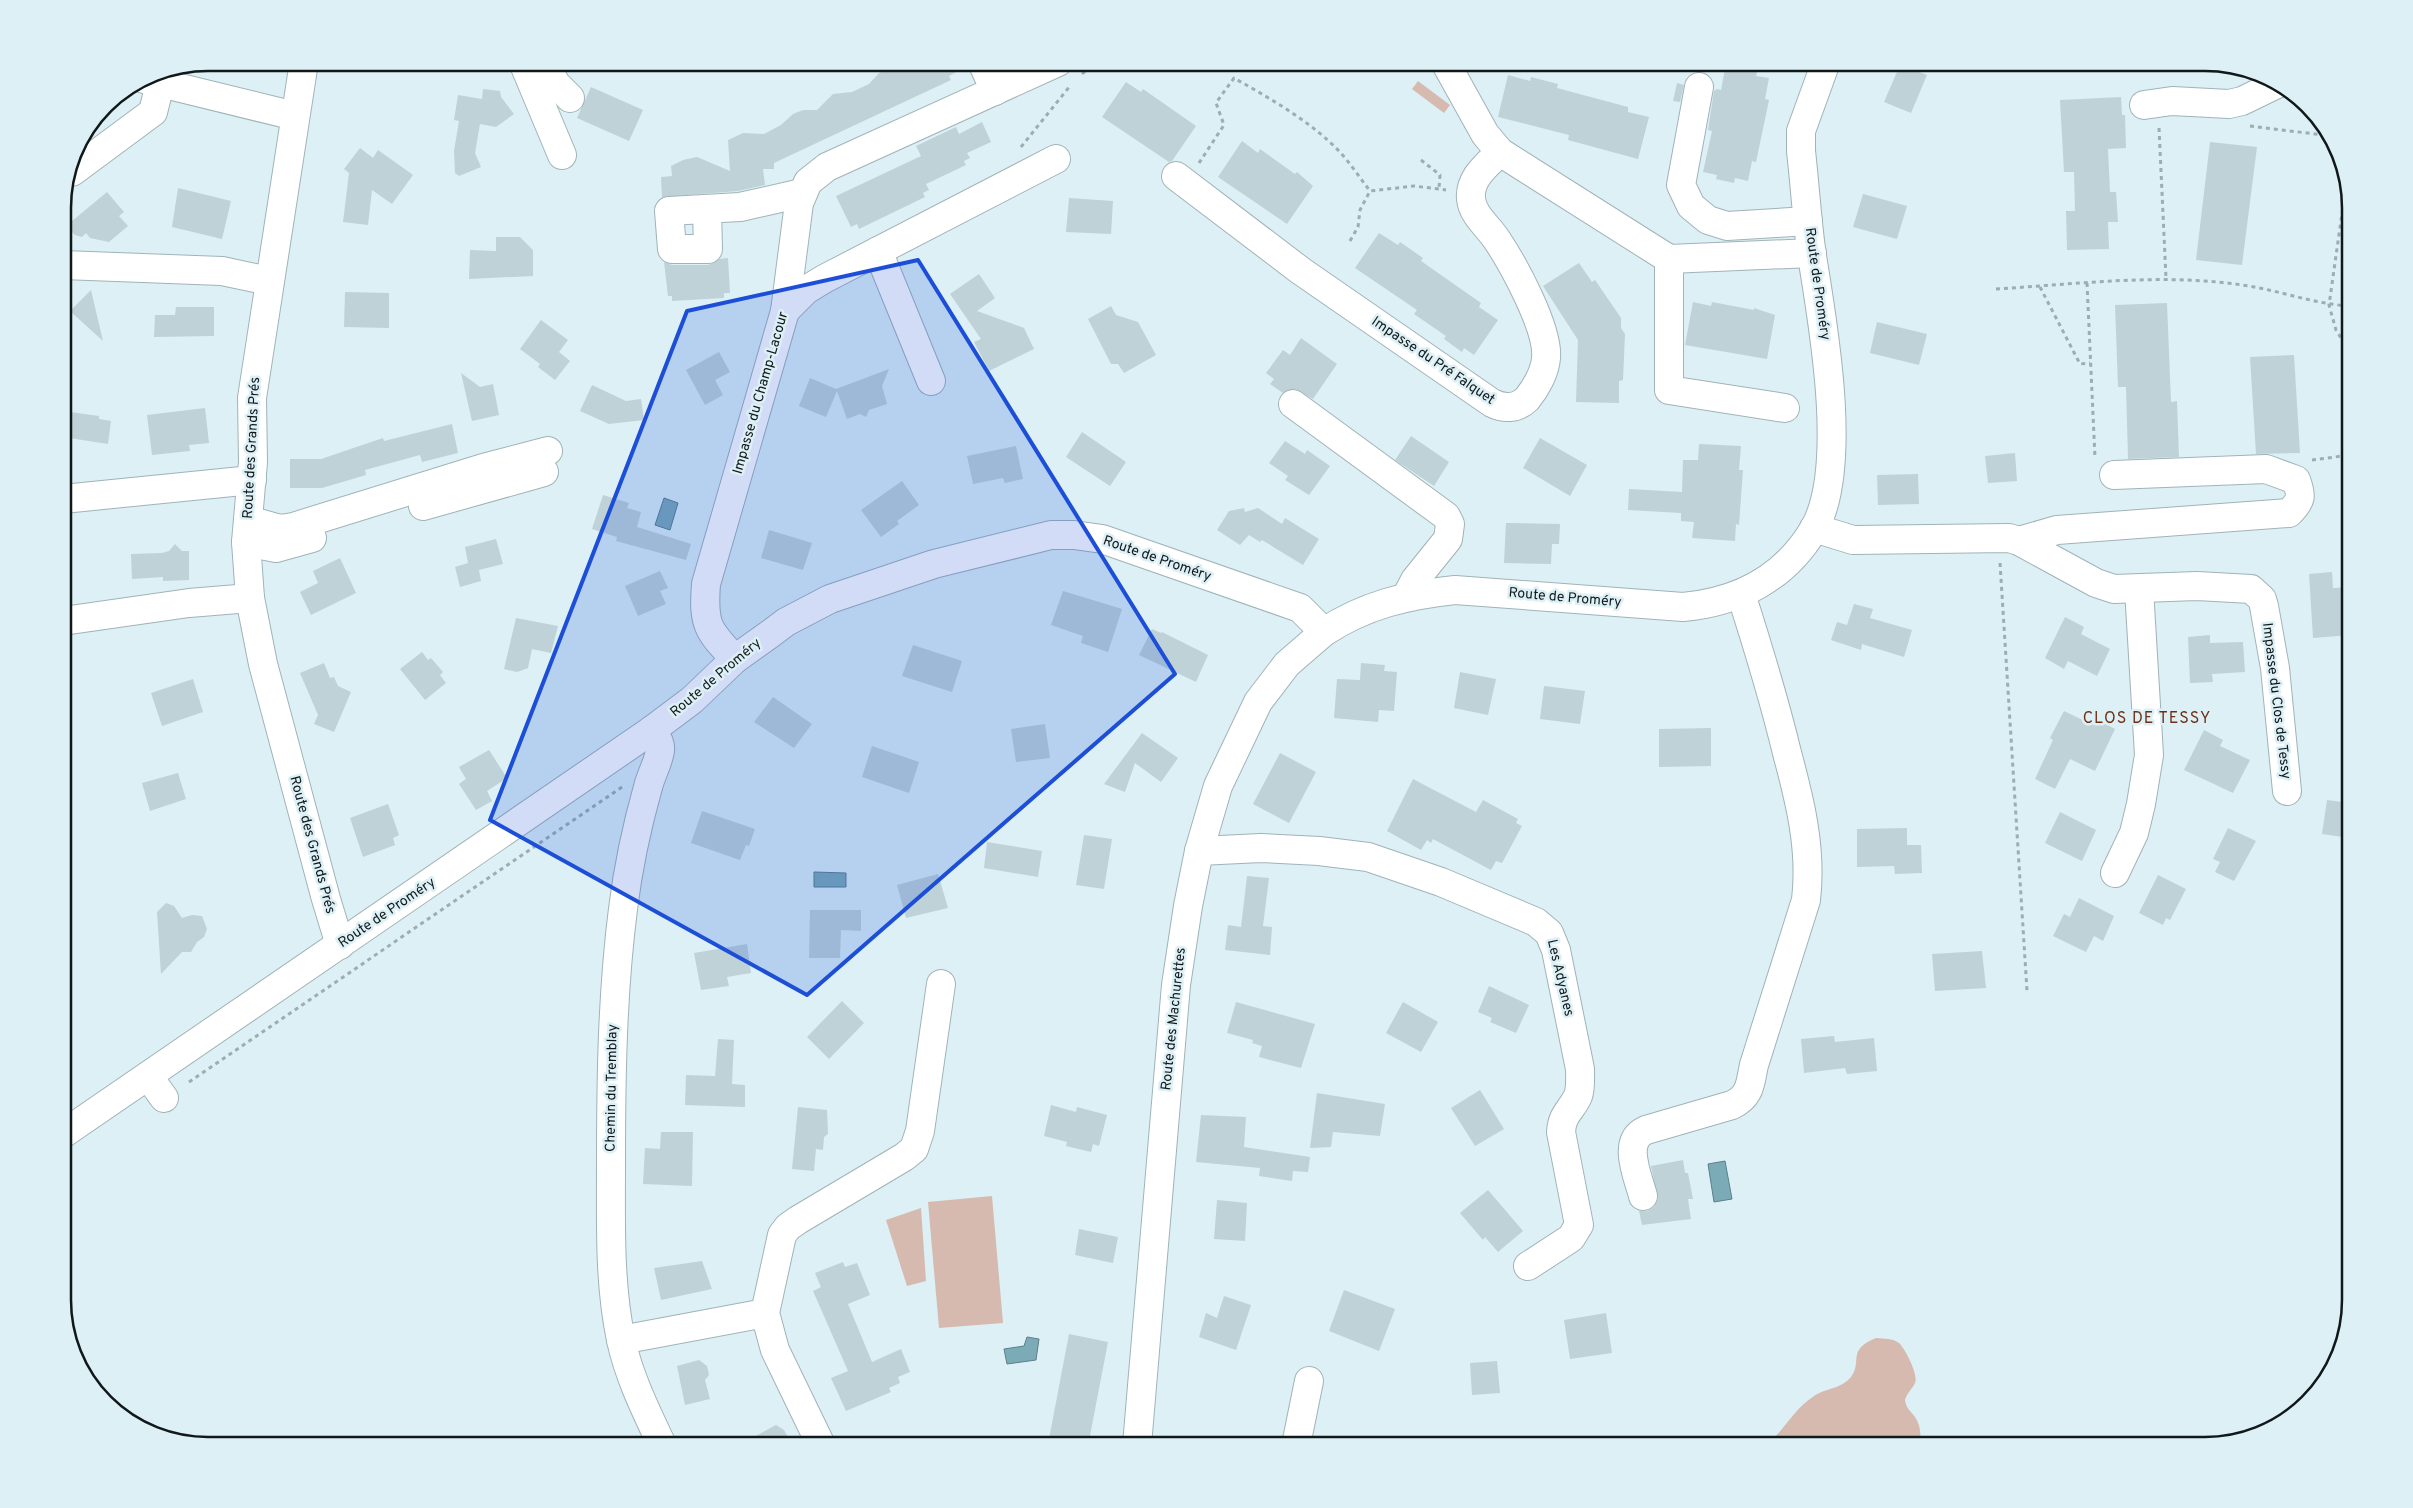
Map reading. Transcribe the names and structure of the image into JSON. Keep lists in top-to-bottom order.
{
  "streets": {
    "street": [
      "Route de Proméry",
      "Impasse du Pré Falquet",
      "Impasse du Champ-Lacour",
      "Route des Grands Prés",
      "Impasse du Clos de Tessy",
      "Les Adyanes",
      "Route des Machurettes",
      "Chemin du Tremblay"
    ]
  },
  "crossings": [
    ["Route de Proméry", "Impasse du Champ-Lacour"],
    ["Route de Proméry", "Route des Grands Prés"],
    ["Route de Proméry", "Impasse du Clos de Tessy"],
    ["Route de Proméry", "Route des Machurettes"],
    ["Route de Proméry", "Chemin du Tremblay"],
    ["Les Adyanes", "Route des Machurettes"]
  ],
  "districts": ["CLOS DE TESSY"]
}
